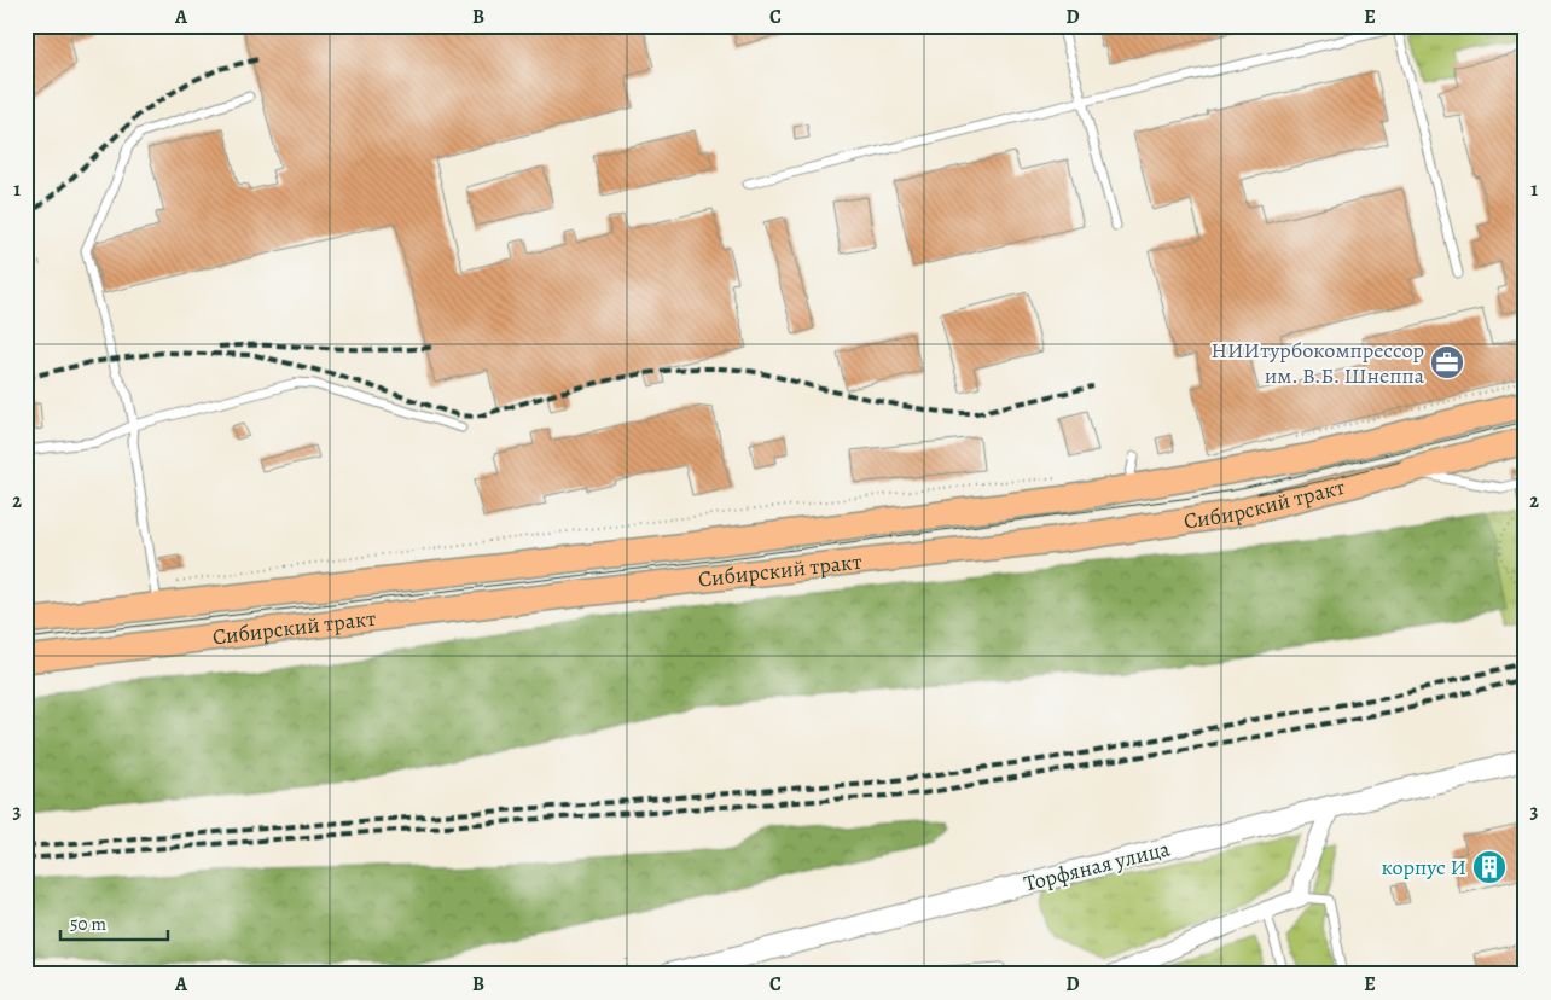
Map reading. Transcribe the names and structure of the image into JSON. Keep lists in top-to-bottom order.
{
  "streets": {
    "main road": ["Сибирский тракт"],
    "street": ["Торфяная улица"]
  },
  "places": {
    "office": ["НИИтурбокомпрессор им. В.Б. Шнеппа"],
    "building": ["корпус И"]
  },
  "scale_bar": "50 m",
  "grid": {
    "columns": [
      "A",
      "B",
      "C",
      "D",
      "E"
    ],
    "rows": ["1", "2", "3"]
  }
}
